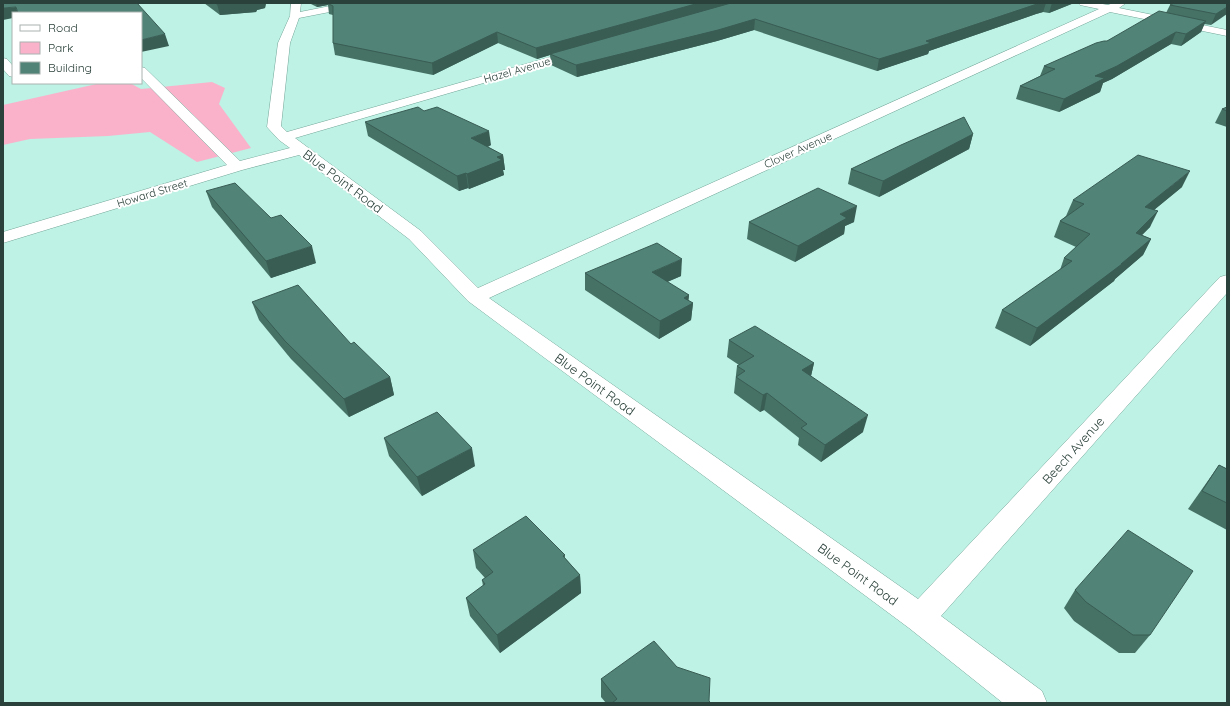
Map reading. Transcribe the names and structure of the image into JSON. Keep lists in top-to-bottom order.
{
  "streets": {
    "street": [
      "Hazel Avenue",
      "Clover Avenue",
      "Blue Point Road",
      "Howard Street",
      "Beech Avenue"
    ]
  },
  "crossings": [
    ["Hazel Avenue", "Blue Point Road"],
    ["Hazel Avenue", "Howard Street"],
    ["Clover Avenue", "Blue Point Road"],
    ["Blue Point Road", "Howard Street"],
    ["Blue Point Road", "Beech Avenue"]
  ],
  "legend": ["Road", "Park", "Building"]
}
